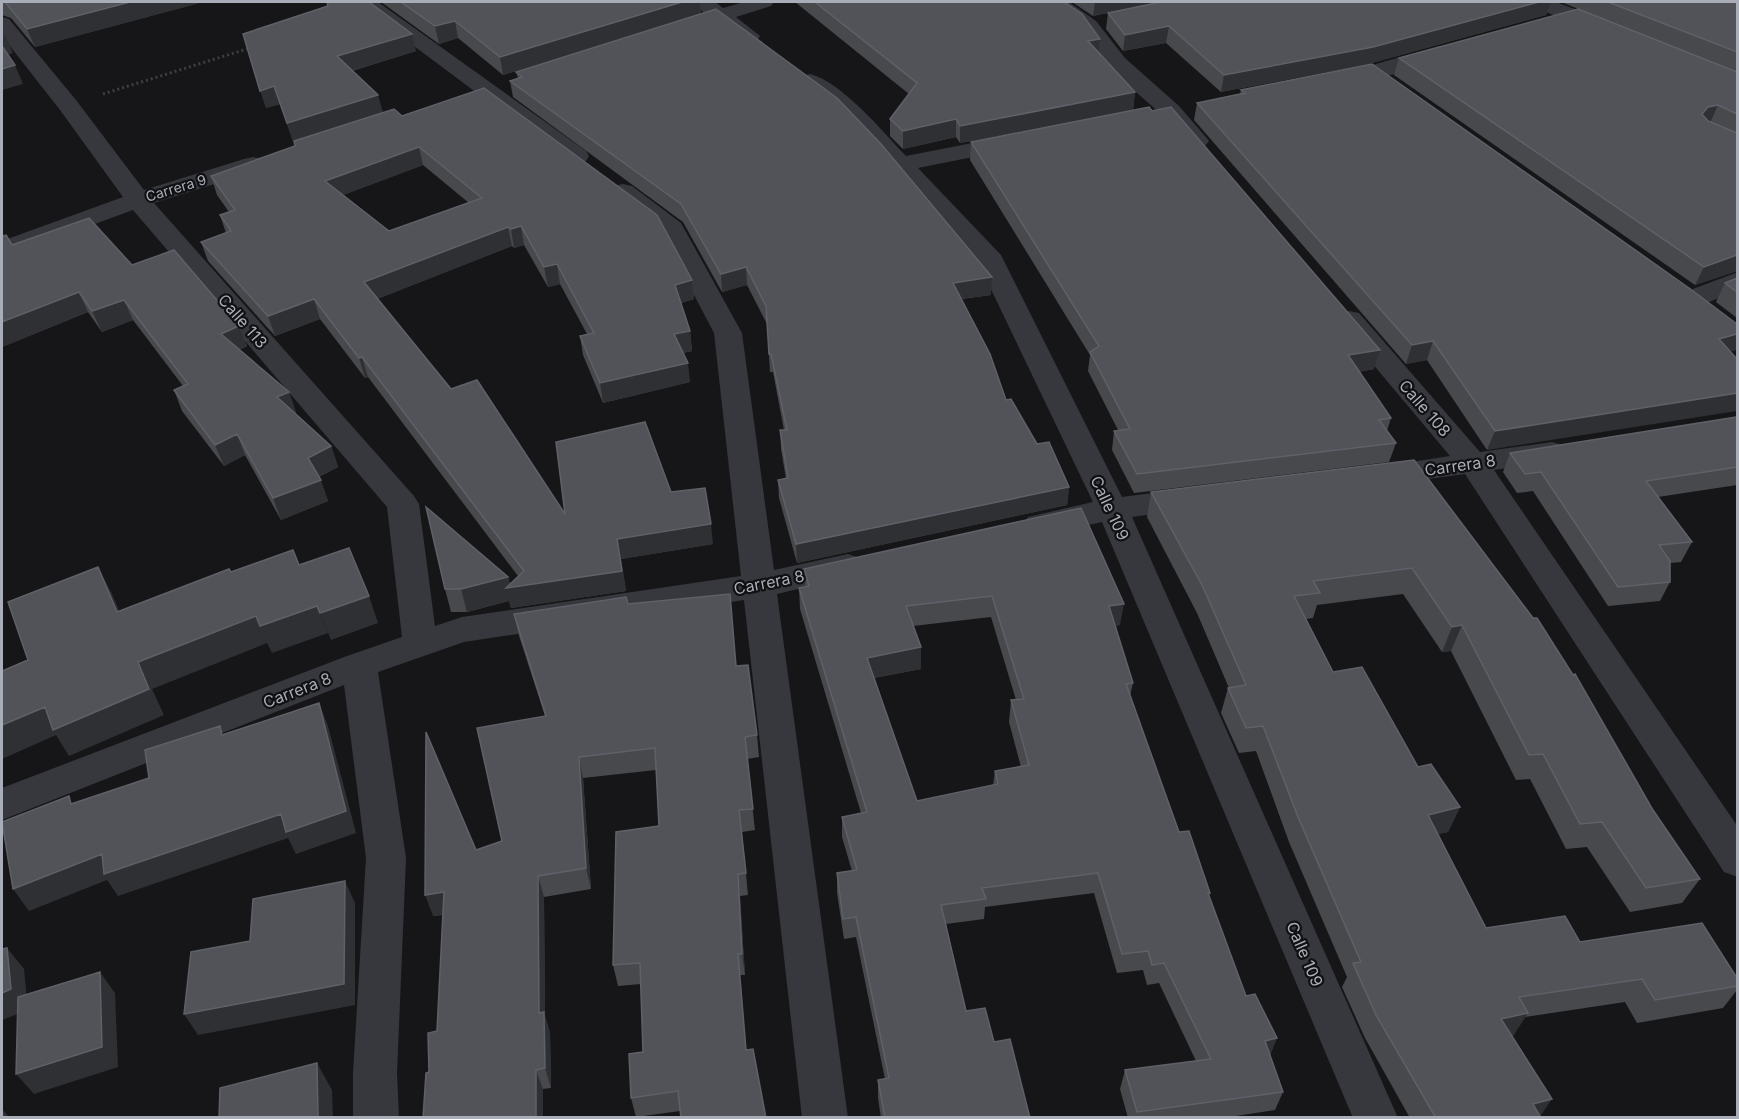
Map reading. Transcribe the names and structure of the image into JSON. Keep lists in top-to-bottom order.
{
  "streets": {
    "street": [
      "Carrera 9",
      "Calle 113",
      "Calle 108",
      "Carrera 8",
      "Calle 109"
    ]
  },
  "crossings": [
    ["Carrera 9", "Calle 113"],
    ["Calle 113", "Carrera 8"],
    ["Calle 108", "Carrera 8"]
  ]
}
